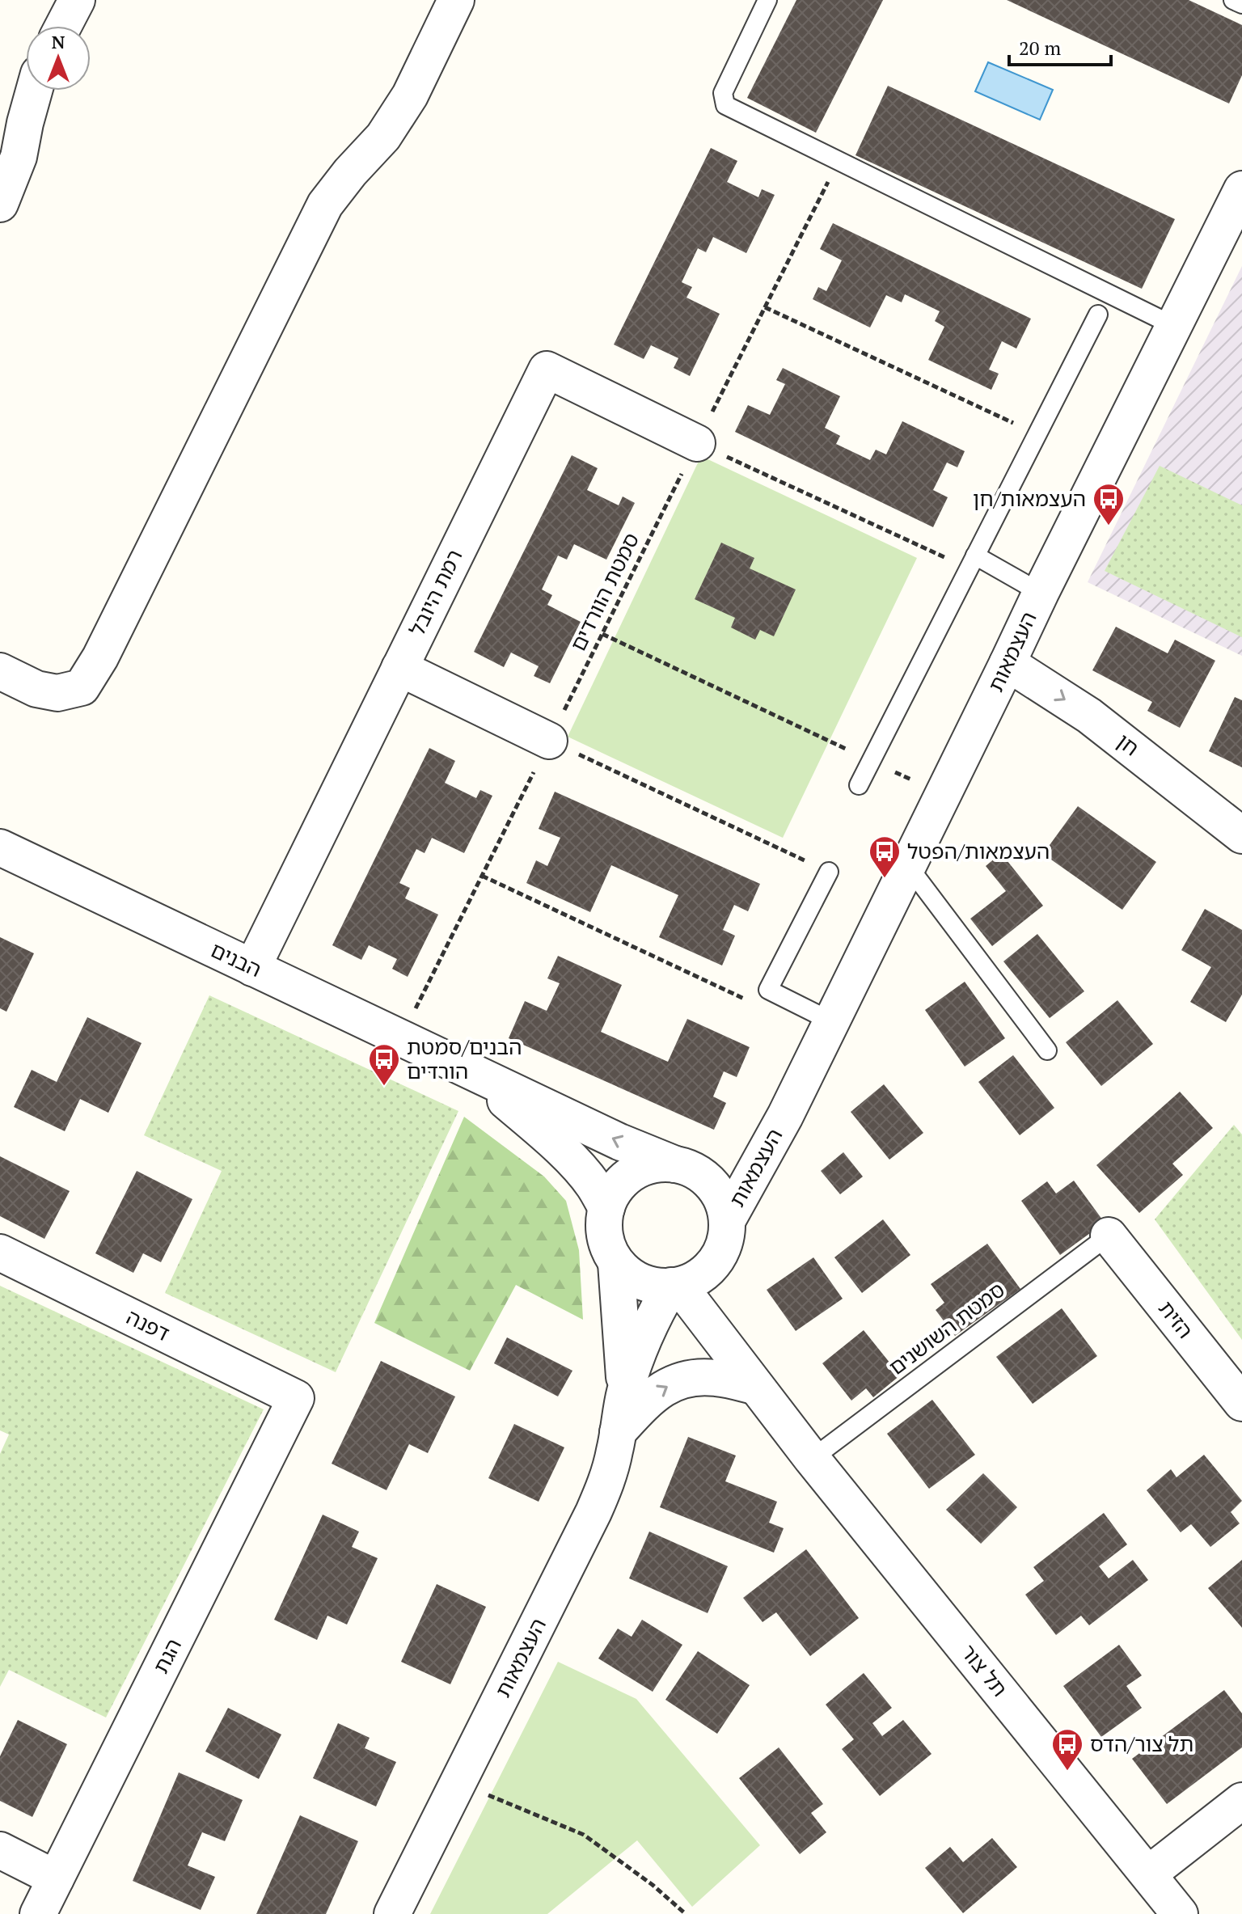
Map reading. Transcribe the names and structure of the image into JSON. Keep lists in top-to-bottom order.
{
  "streets": {
    "street": [
      "רמת היובל",
      "העצמאות",
      "חן",
      "הבנים",
      "הזית",
      "דפנה",
      "הגת",
      "תל צור"
    ],
    "lane": ["סמטת השושנים"],
    "path": ["סמטת הוורדים"]
  },
  "crossings": [
    ["סמטת הוורדים", "רמת היובל"],
    ["סמטת הוורדים", "הבנים"],
    ["רמת היובל", "הבנים"],
    ["העצמאות", "חן"],
    ["העצמאות", "הבנים"],
    ["העצמאות", "תל צור"],
    ["הבנים", "תל צור"],
    ["הזית", "סמטת השושנים"],
    ["דפנה", "הגת"],
    ["סמטת השושנים", "תל צור"]
  ],
  "one_way": ["חן"],
  "places": {
    "bus stop": [
      "העצמאות/חן",
      "העצמאות/הפטל",
      "הבנים/סמטת הורדים",
      "תל צור/הדס"
    ]
  },
  "scale_bar": "20 m",
  "north": "top"
}
